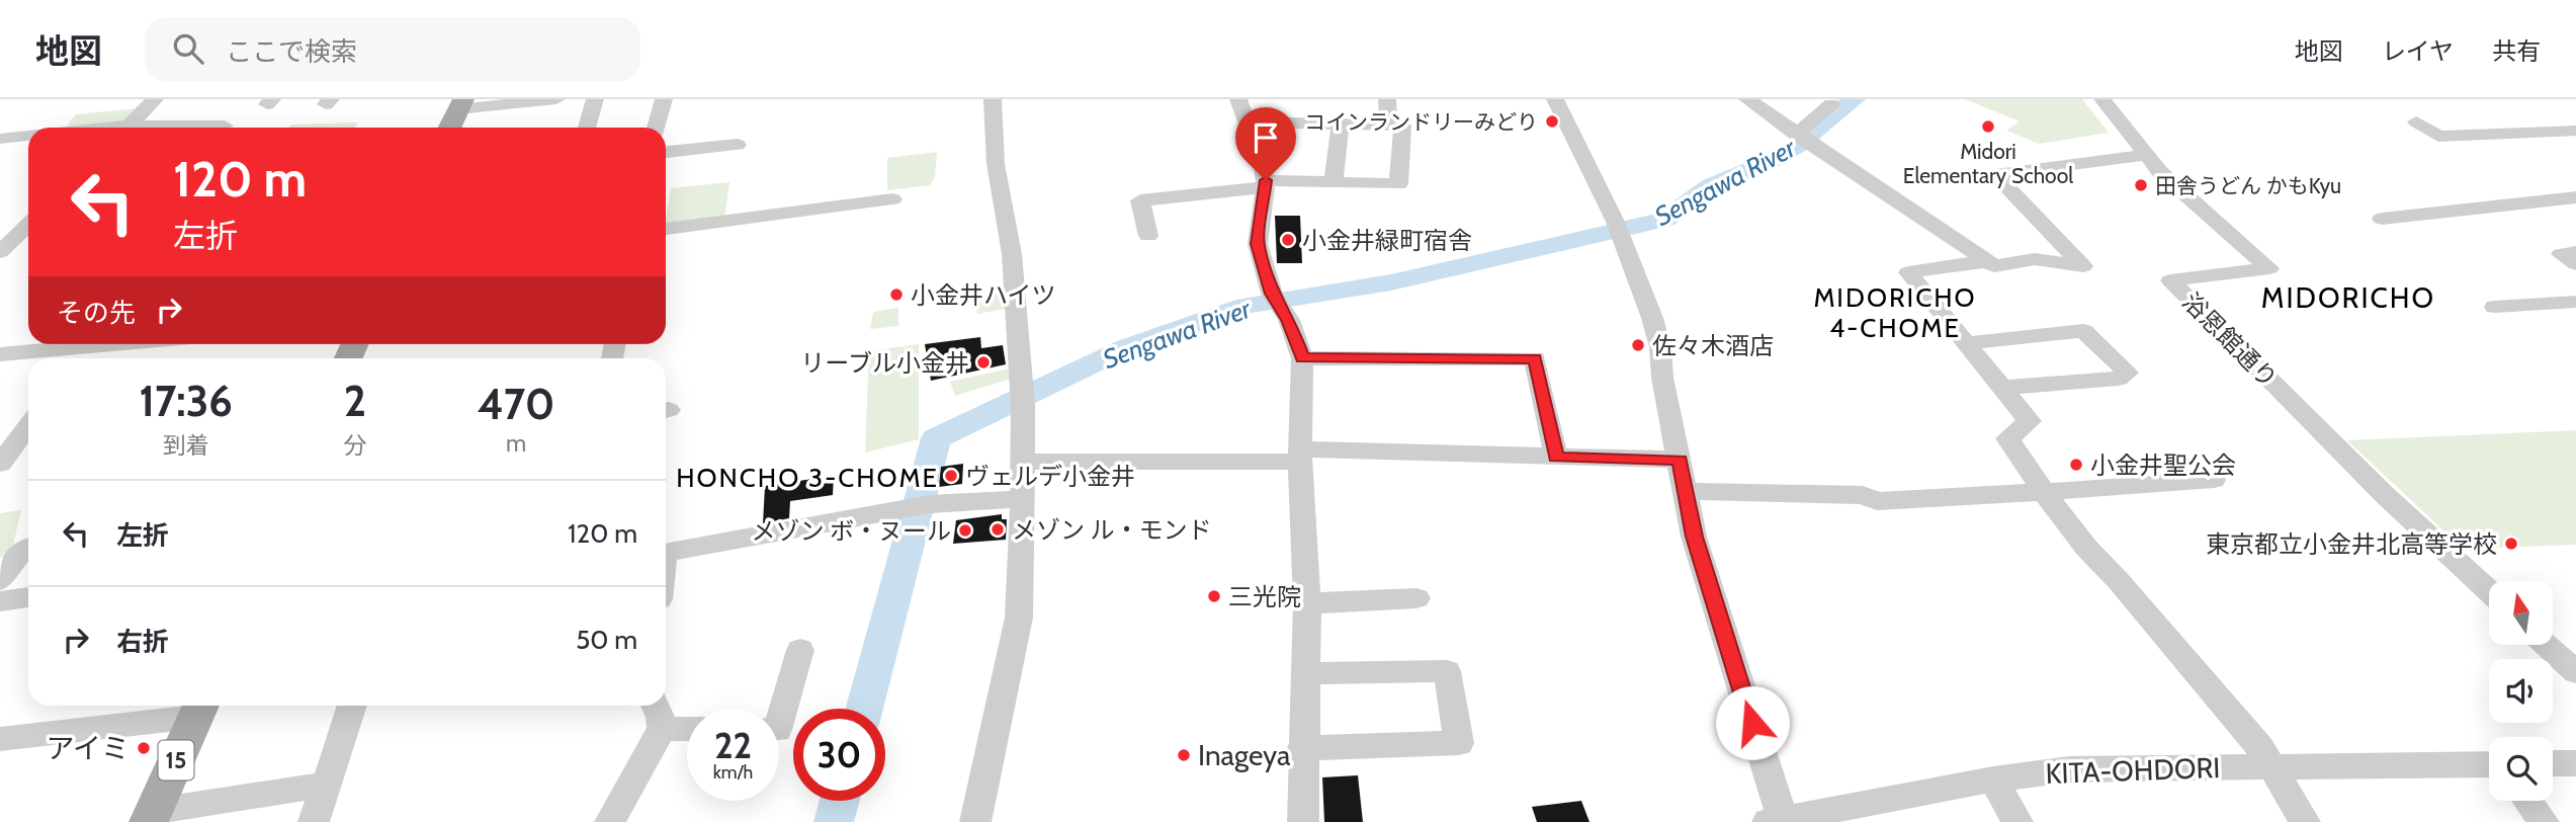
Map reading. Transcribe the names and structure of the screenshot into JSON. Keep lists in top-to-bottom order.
{
  "streets": {
    "main road": ["15"],
    "street": ["浴恩館通り", "KITA-OHDORI"]
  },
  "districts": ["MIDORICHO 4-CHOME", "MIDORICHO", "HONCHO 3-CHOME"],
  "water": ["Sengawa River"],
  "places": [
    "コインランドリーみどり",
    "Midori Elementary School",
    "田舎うどん かもKyu",
    "小金井緑町宿舎",
    "小金井ハイツ",
    "佐々木酒店",
    "リーブル小金井",
    "小金井聖公会",
    "ヴェルデ小金井",
    "メゾン ル・モンド",
    "メゾン ボ・ヌール",
    "東京都立小金井北高等学校",
    "三光院",
    "アイミ",
    "Inageya"
  ],
  "north": "top",
  "page": {
    "header": "地図",
    "search": "ここで検索",
    "nav": ["地図", "レイヤ", "共有"],
    "turn": ["120 m", "左折"],
    "then": "その先",
    "eta": [
      "17:36",
      "到着",
      "2",
      "分",
      "470",
      "m"
    ],
    "list": [
      {
        "name": "左折",
        "value": "120 m"
      },
      {
        "name": "右折",
        "value": "50 m"
      }
    ],
    "speed": "22 km/h",
    "limit": "30"
  }
}
